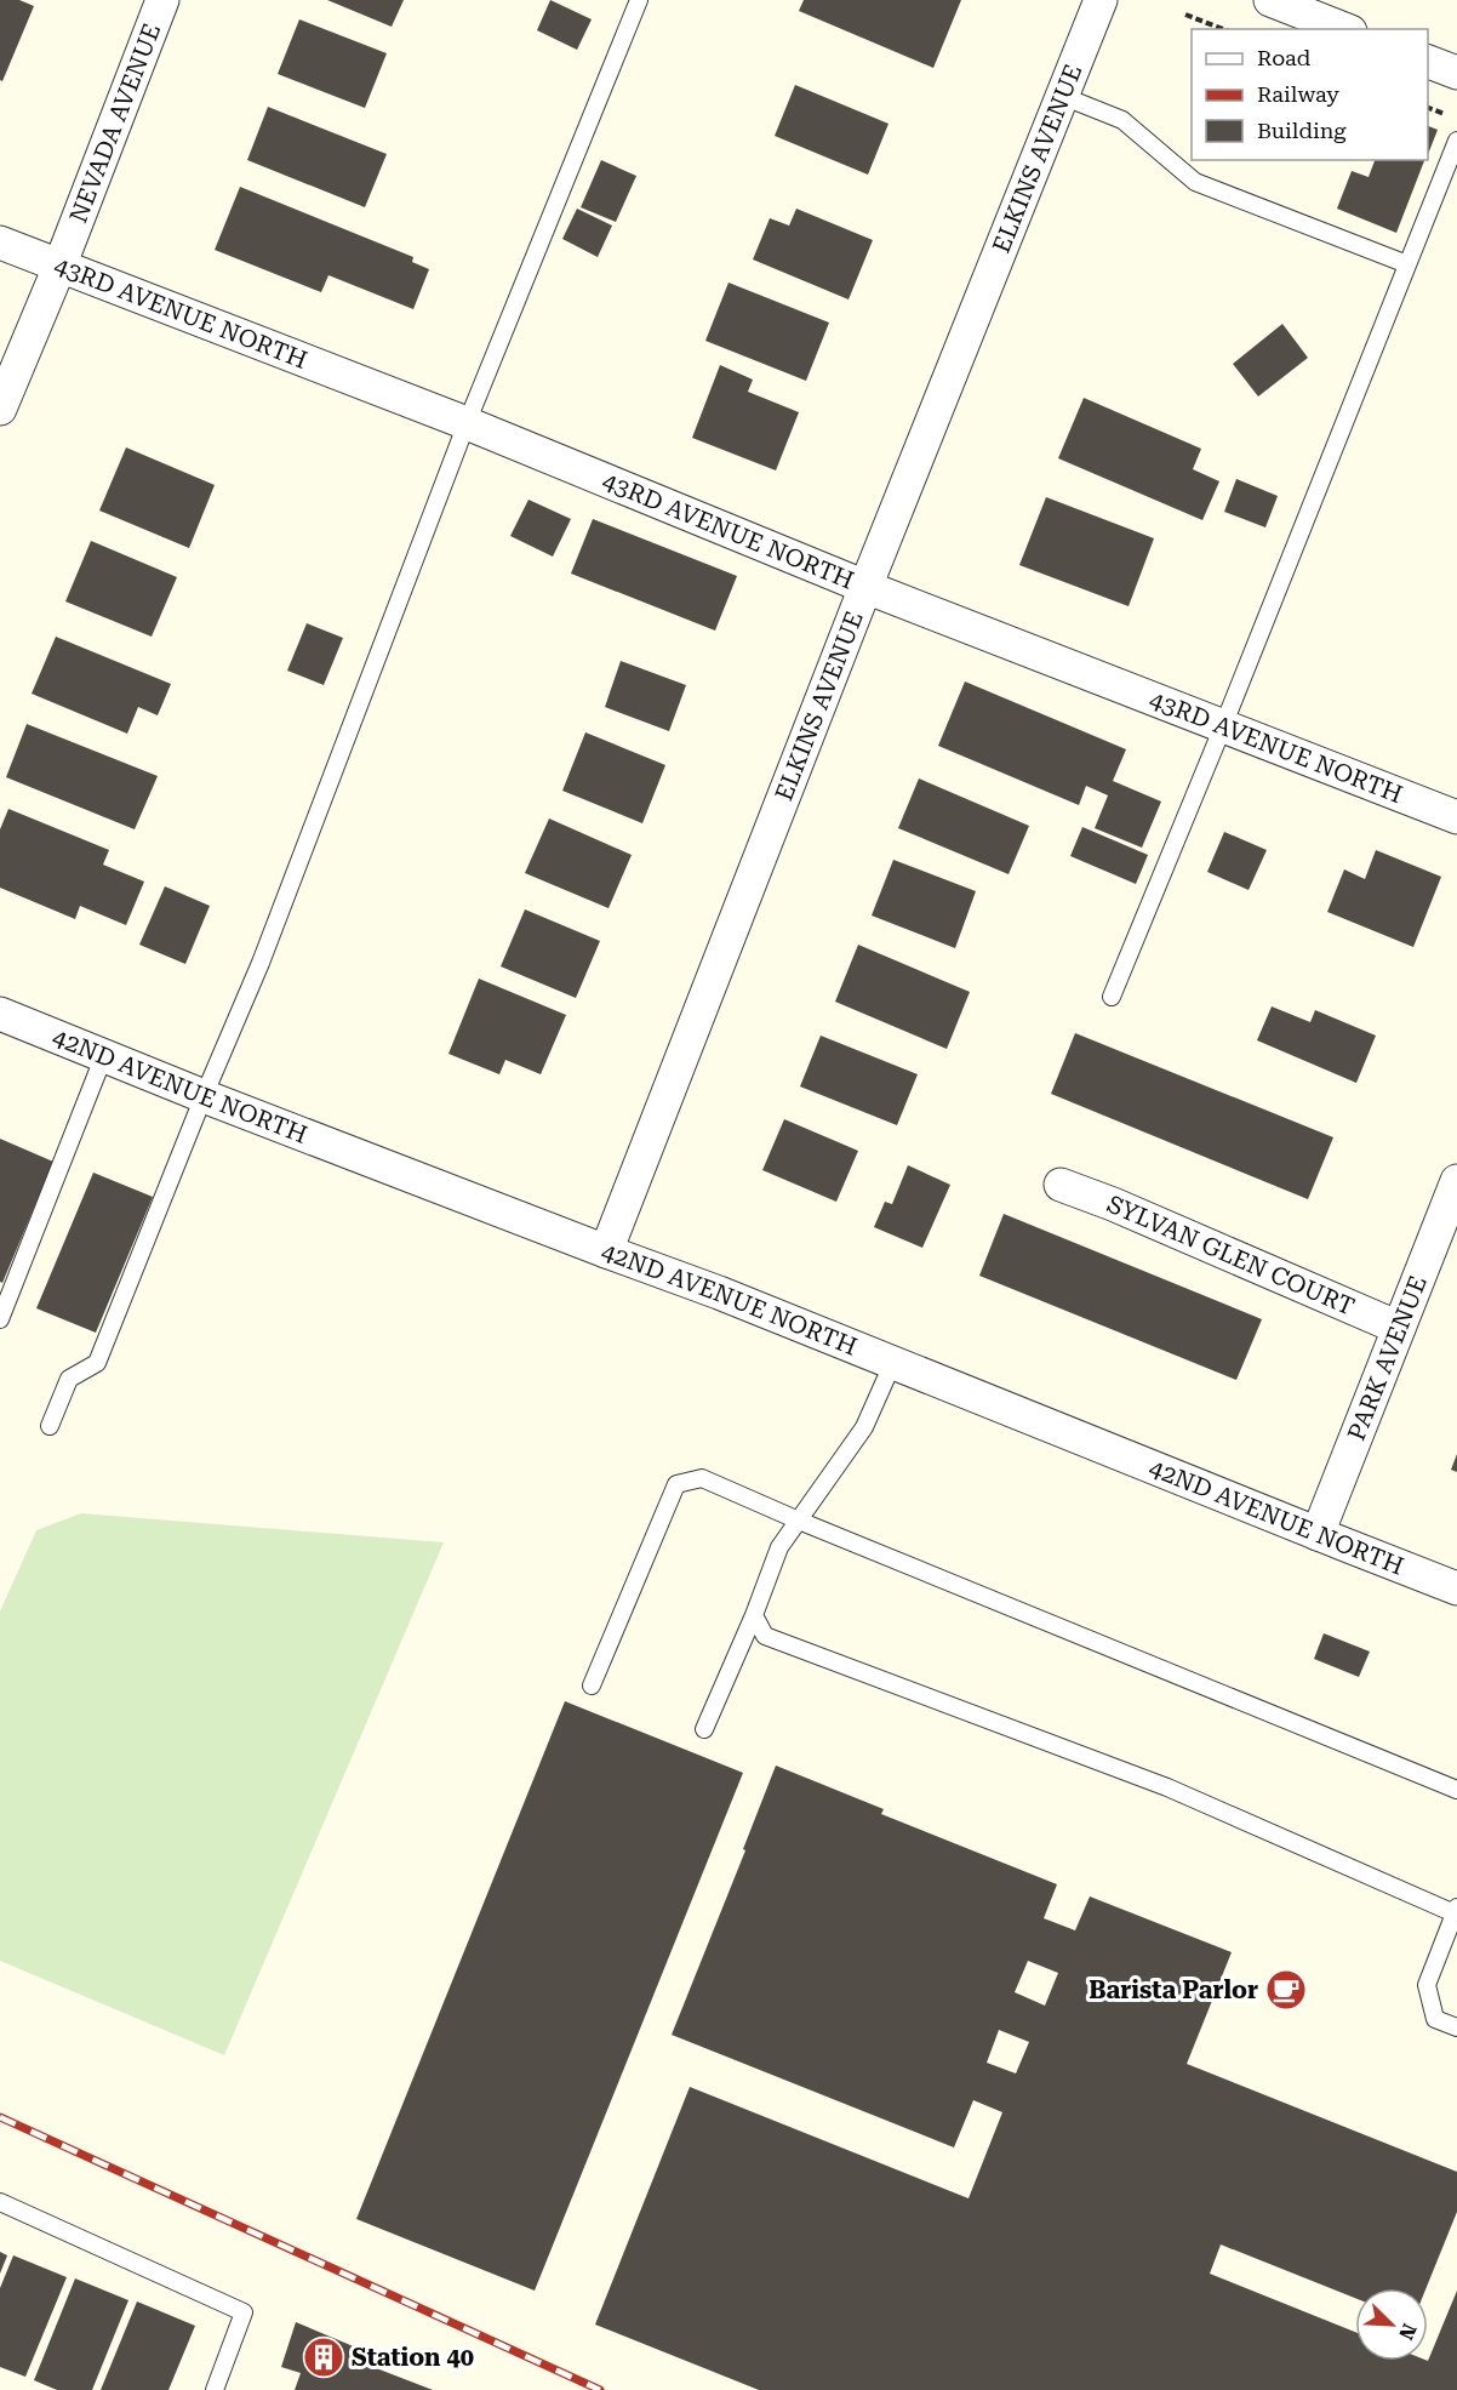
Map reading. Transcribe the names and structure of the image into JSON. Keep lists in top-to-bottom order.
{
  "streets": {
    "street": [
      "NEVADA AVENUE",
      "ELKINS AVENUE",
      "43RD AVENUE NORTH",
      "42ND AVENUE NORTH",
      "SYLVAN GLEN COURT",
      "PARK AVENUE"
    ]
  },
  "crossings": [
    ["NEVADA AVENUE", "43RD AVENUE NORTH"],
    ["ELKINS AVENUE", "43RD AVENUE NORTH"],
    ["ELKINS AVENUE", "42ND AVENUE NORTH"],
    ["42ND AVENUE NORTH", "PARK AVENUE"],
    ["SYLVAN GLEN COURT", "PARK AVENUE"]
  ],
  "places": {
    "cafe": ["Barista Parlor"],
    "building": ["Station 40"]
  },
  "legend": ["Road", "Railway", "Building"],
  "north": "bottom right"
}
